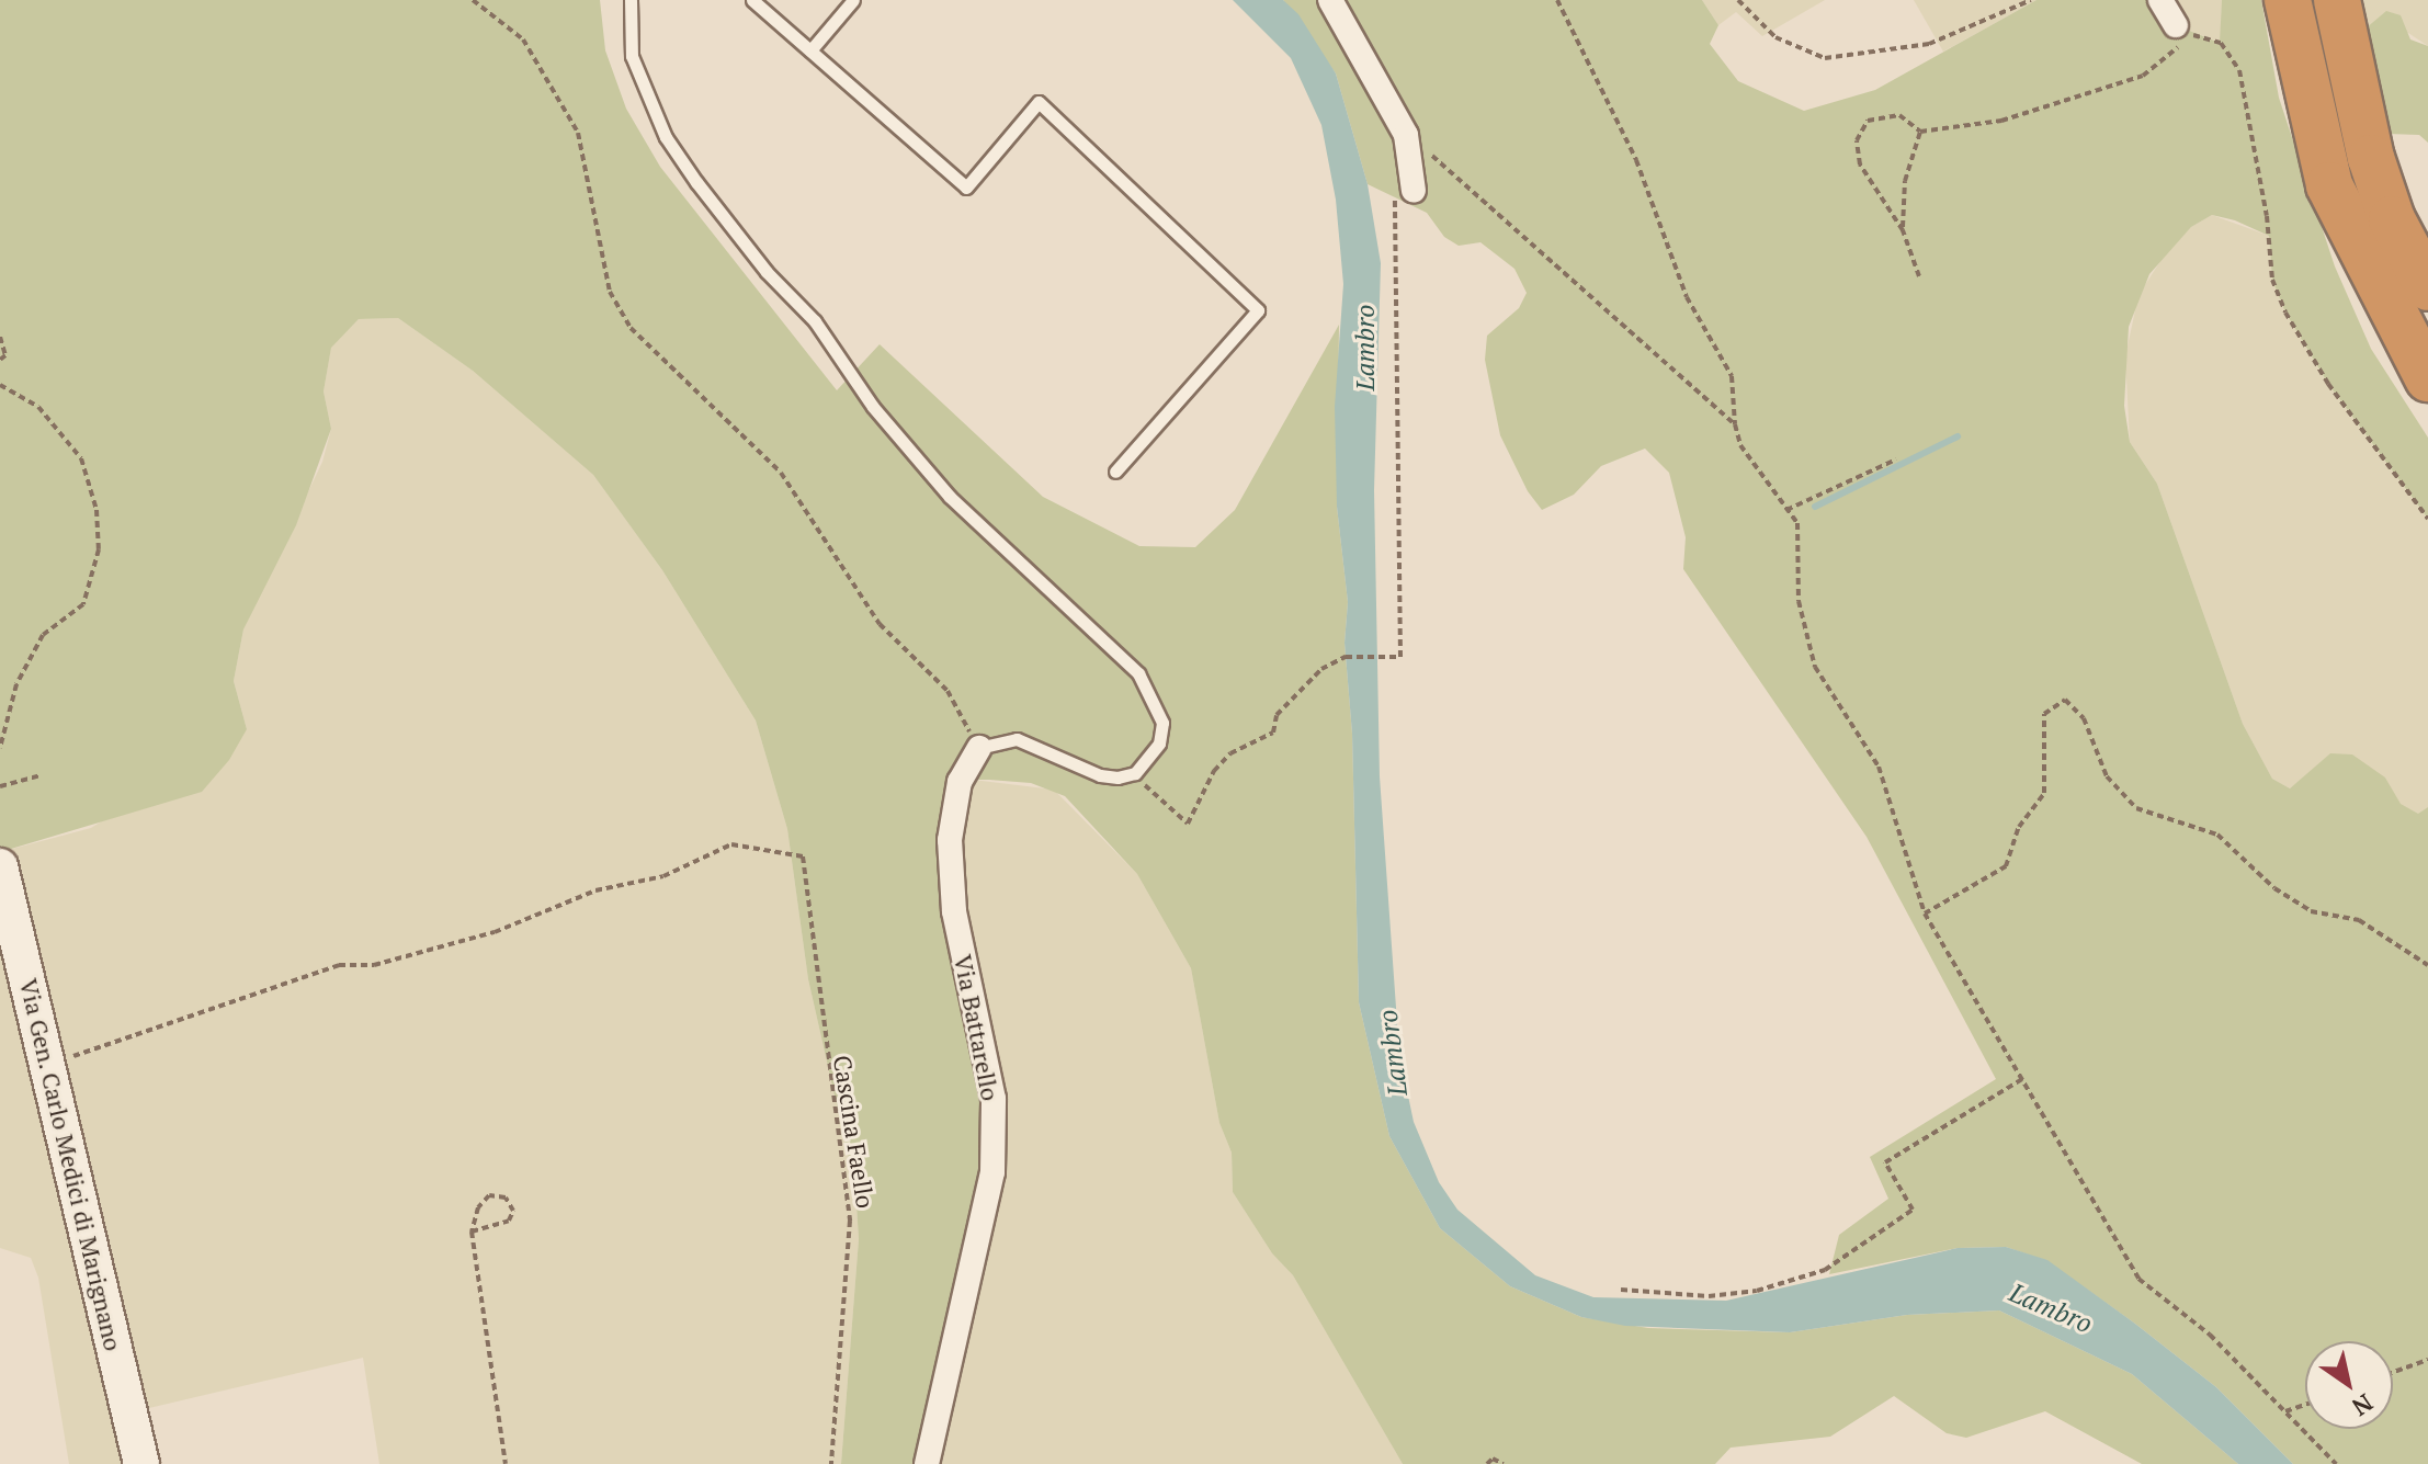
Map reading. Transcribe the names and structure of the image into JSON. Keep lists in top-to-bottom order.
{
  "streets": {
    "street": ["Via Battarello", "Via Gen. Carlo Medici di Marignano"],
    "path": ["Cascina Faello"]
  },
  "crossings": [
    ["Cascina Faello", "Via Gen. Carlo Medici di Marignano"]
  ],
  "water": ["Lambro"],
  "north": "bottom right"
}
